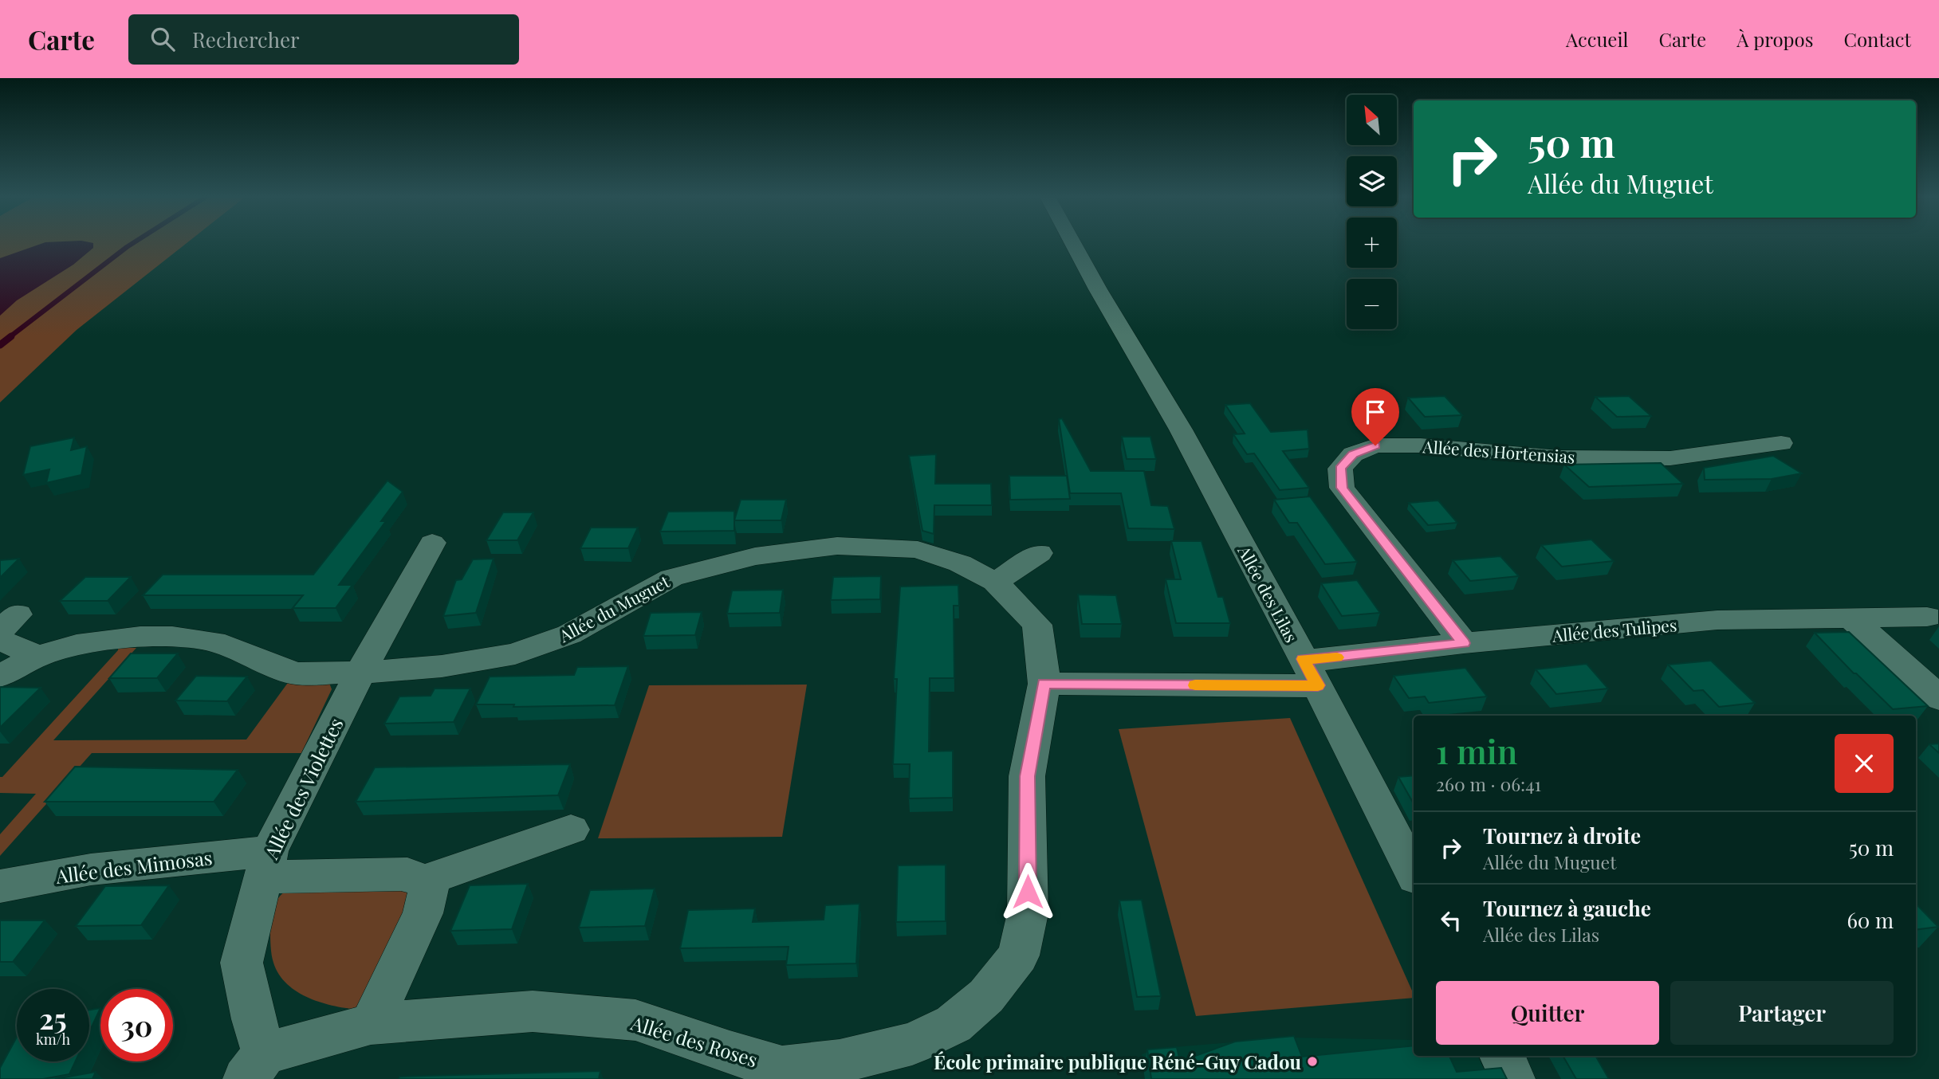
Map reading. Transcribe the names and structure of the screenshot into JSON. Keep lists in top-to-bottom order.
{
  "streets": {
    "street": [
      "Allée des Hortensias",
      "Allée des Lilas",
      "Allée du Muguet",
      "Allée des Tulipes",
      "Allée des Violettes",
      "Allée des Mimosas",
      "Allée des Roses"
    ]
  },
  "crossings": [
    ["Allée des Hortensias", "Allée des Tulipes"],
    ["Allée des Lilas", "Allée des Tulipes"],
    ["Allée du Muguet", "Allée des Violettes"],
    ["Allée du Muguet", "Allée des Roses"],
    ["Allée des Violettes", "Allée des Mimosas"],
    ["Allée des Violettes", "Allée des Roses"]
  ],
  "places": ["École primaire publique Réné-Guy Cadou"],
  "north": "top left",
  "page": {
    "header": "Carte",
    "search": "Rechercher",
    "nav": [
      "Accueil",
      "Carte",
      "À propos",
      "Contact"
    ],
    "map_buttons": ["+", "−"],
    "turn": ["50 m", "Allée du Muguet"],
    "heading": ["1 min", "260 m · 06:41"],
    "list": [
      {
        "name": "Tournez à droite",
        "note": "Allée du Muguet",
        "value": "50 m"
      },
      {
        "name": "Tournez à gauche",
        "note": "Allée des Lilas",
        "value": "60 m"
      }
    ],
    "buttons": ["Quitter", "Partager"],
    "speed": "25 km/h",
    "limit": "30"
  }
}
